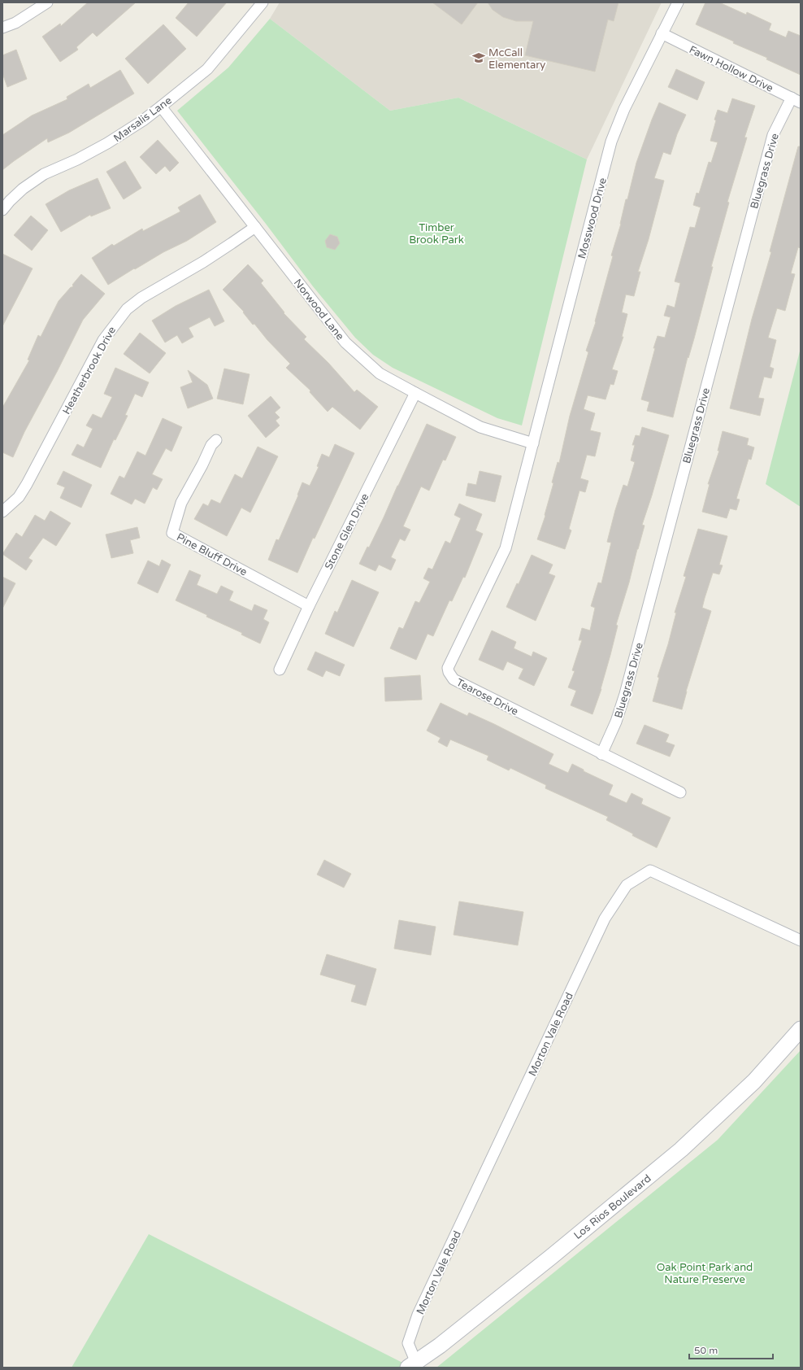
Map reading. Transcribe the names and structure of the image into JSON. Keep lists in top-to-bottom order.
{
  "streets": {
    "street": [
      "Fawn Hollow Drive",
      "Marsalis Lane",
      "Bluegrass Drive",
      "Mosswood Drive",
      "Norwood Lane",
      "Heatherbrook Drive",
      "Stone Glen Drive",
      "Pine Bluff Drive",
      "Tearose Drive",
      "Morton Vale Road",
      "Los Rios Boulevard"
    ]
  },
  "crossings": [
    ["Fawn Hollow Drive", "Bluegrass Drive"],
    ["Fawn Hollow Drive", "Mosswood Drive"],
    ["Marsalis Lane", "Norwood Lane"],
    ["Bluegrass Drive", "Tearose Drive"],
    ["Mosswood Drive", "Norwood Lane"],
    ["Mosswood Drive", "Tearose Drive"],
    ["Norwood Lane", "Heatherbrook Drive"],
    ["Norwood Lane", "Stone Glen Drive"],
    ["Norwood Lane", "Tearose Drive"],
    ["Stone Glen Drive", "Pine Bluff Drive"],
    ["Morton Vale Road", "Los Rios Boulevard"]
  ],
  "parks": ["Timber Brook Park", "Oak Point Park and Nature Preserve"],
  "places": {
    "school or university": ["McCall Elementary"]
  },
  "scale_bar": "50 m"
}
